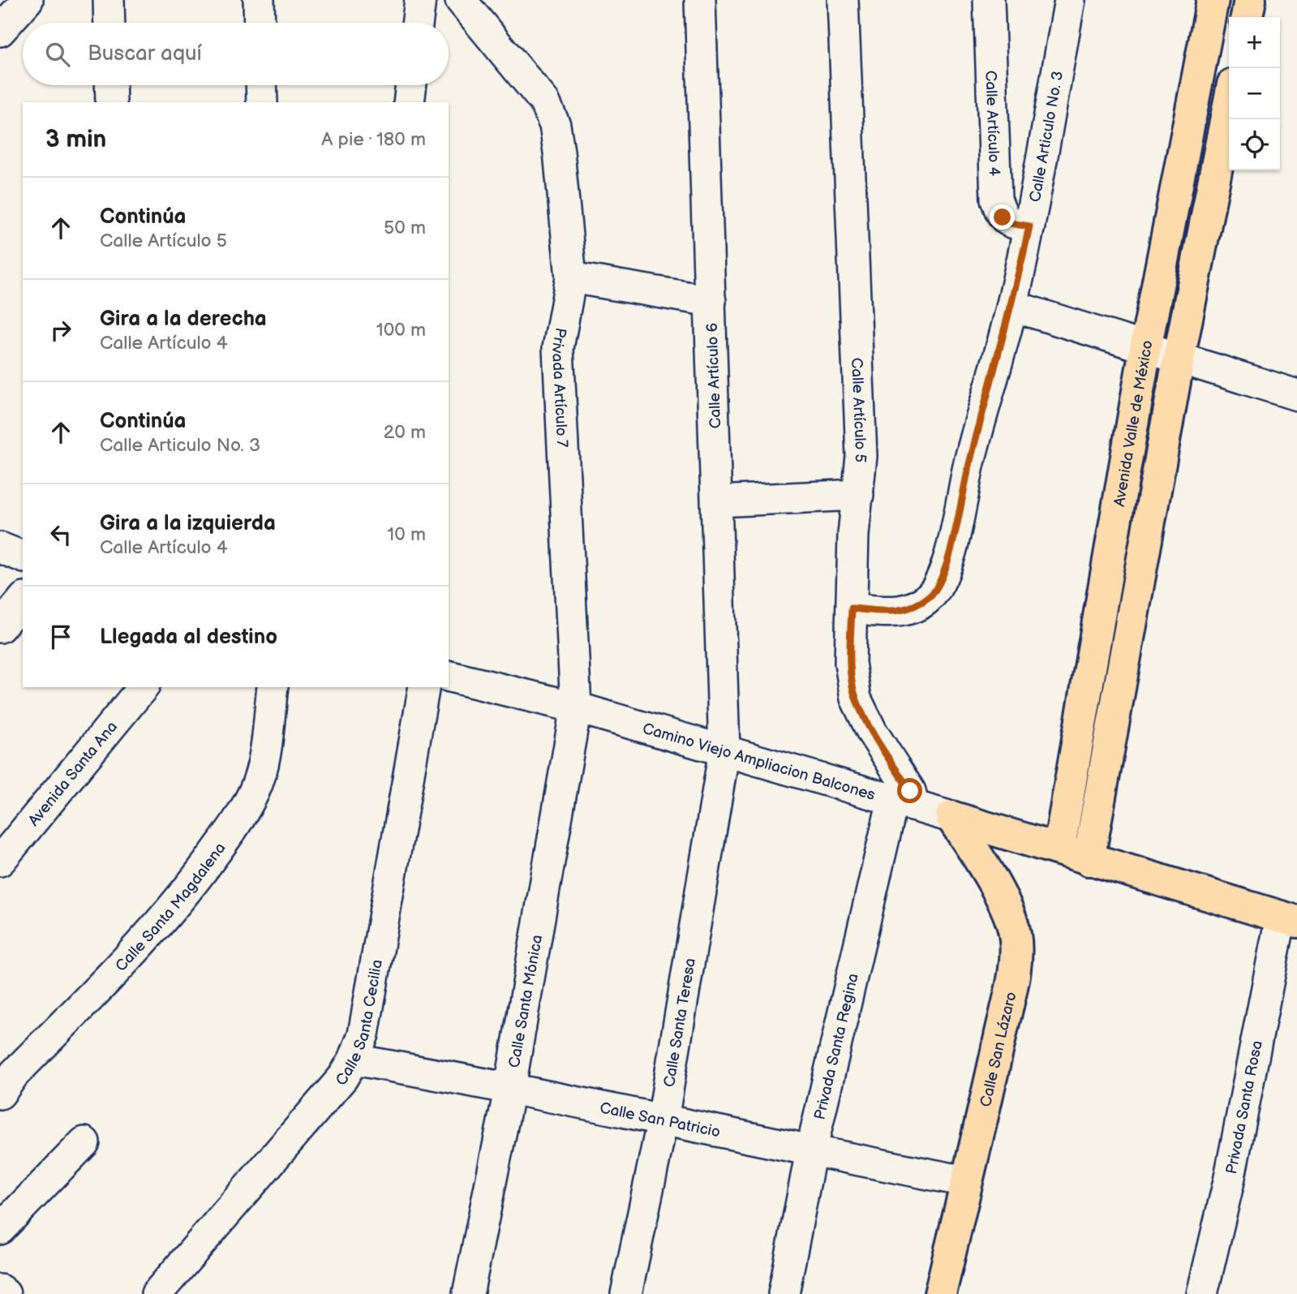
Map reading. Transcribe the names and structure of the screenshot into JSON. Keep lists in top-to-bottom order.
{
  "streets": {
    "main road": ["Avenida Valle de México", "Camino Viejo Ampliacion Balcones", "Calle San Lázaro"],
    "street": [
      "Calle Artículo 4",
      "Calle Articulo No. 3",
      "Calle Artículo 6",
      "Privada Artículo 7",
      "Calle Artículo 5",
      "Avenida Santa Ana",
      "Calle Santa Magdalena",
      "Calle Santa Mónica",
      "Calle Santa Cecilia",
      "Calle Santa Teresa",
      "Privada Santa Regina",
      "Privada Santa Rosa",
      "Calle San Patricio"
    ]
  },
  "crossings": [
    ["Calle Artículo 4", "Calle Articulo No. 3"],
    ["Calle Artículo 6", "Camino Viejo Ampliacion Balcones"],
    ["Calle Artículo 6", "Calle Santa Teresa"],
    ["Privada Artículo 7", "Camino Viejo Ampliacion Balcones"],
    ["Privada Artículo 7", "Calle Santa Mónica"],
    ["Calle Artículo 5", "Camino Viejo Ampliacion Balcones"],
    ["Calle Artículo 5", "Privada Santa Regina"],
    ["Avenida Valle de México", "Camino Viejo Ampliacion Balcones"],
    ["Camino Viejo Ampliacion Balcones", "Calle Santa Mónica"],
    ["Camino Viejo Ampliacion Balcones", "Calle Santa Teresa"],
    ["Camino Viejo Ampliacion Balcones", "Privada Santa Regina"],
    ["Camino Viejo Ampliacion Balcones", "Calle San Lázaro"],
    ["Camino Viejo Ampliacion Balcones", "Privada Santa Rosa"],
    ["Calle Santa Mónica", "Calle San Patricio"],
    ["Calle Santa Cecilia", "Calle San Patricio"],
    ["Calle Santa Teresa", "Calle San Patricio"],
    ["Privada Santa Regina", "Calle San Patricio"],
    ["Calle San Lázaro", "Calle San Patricio"]
  ],
  "page": {
    "map_buttons": ["+", "−"],
    "search": "Buscar aquí",
    "heading": ["3 min", "A pie · 180 m"],
    "list": [
      ["Continúa", "Calle Artículo 5", "50 m"],
      ["Gira a la derecha", "Calle Artículo 4", "100 m"],
      ["Continúa", "Calle Articulo No. 3", "20 m"],
      ["Gira a la izquierda", "Calle Artículo 4", "10 m"],
      "Llegada al destino"
    ]
  }
}
